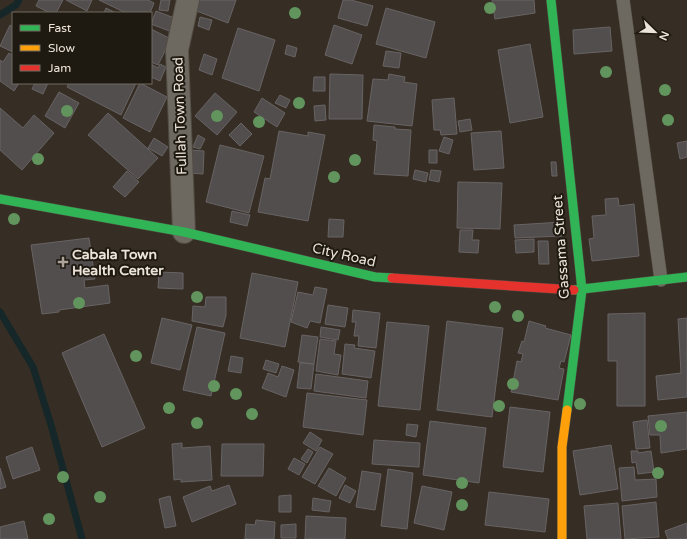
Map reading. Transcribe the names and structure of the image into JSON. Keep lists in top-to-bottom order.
{
  "streets": {
    "main road": ["Gassama Street", "City Road"],
    "street": ["Fullah Town Road"]
  },
  "crossings": [
    ["Fullah Town Road", "City Road"],
    ["Gassama Street", "City Road"]
  ],
  "places": {
    "health": ["Cabala Town Health Center"]
  },
  "legend": ["Fast", "Slow", "Jam"],
  "north": "bottom right"
}
